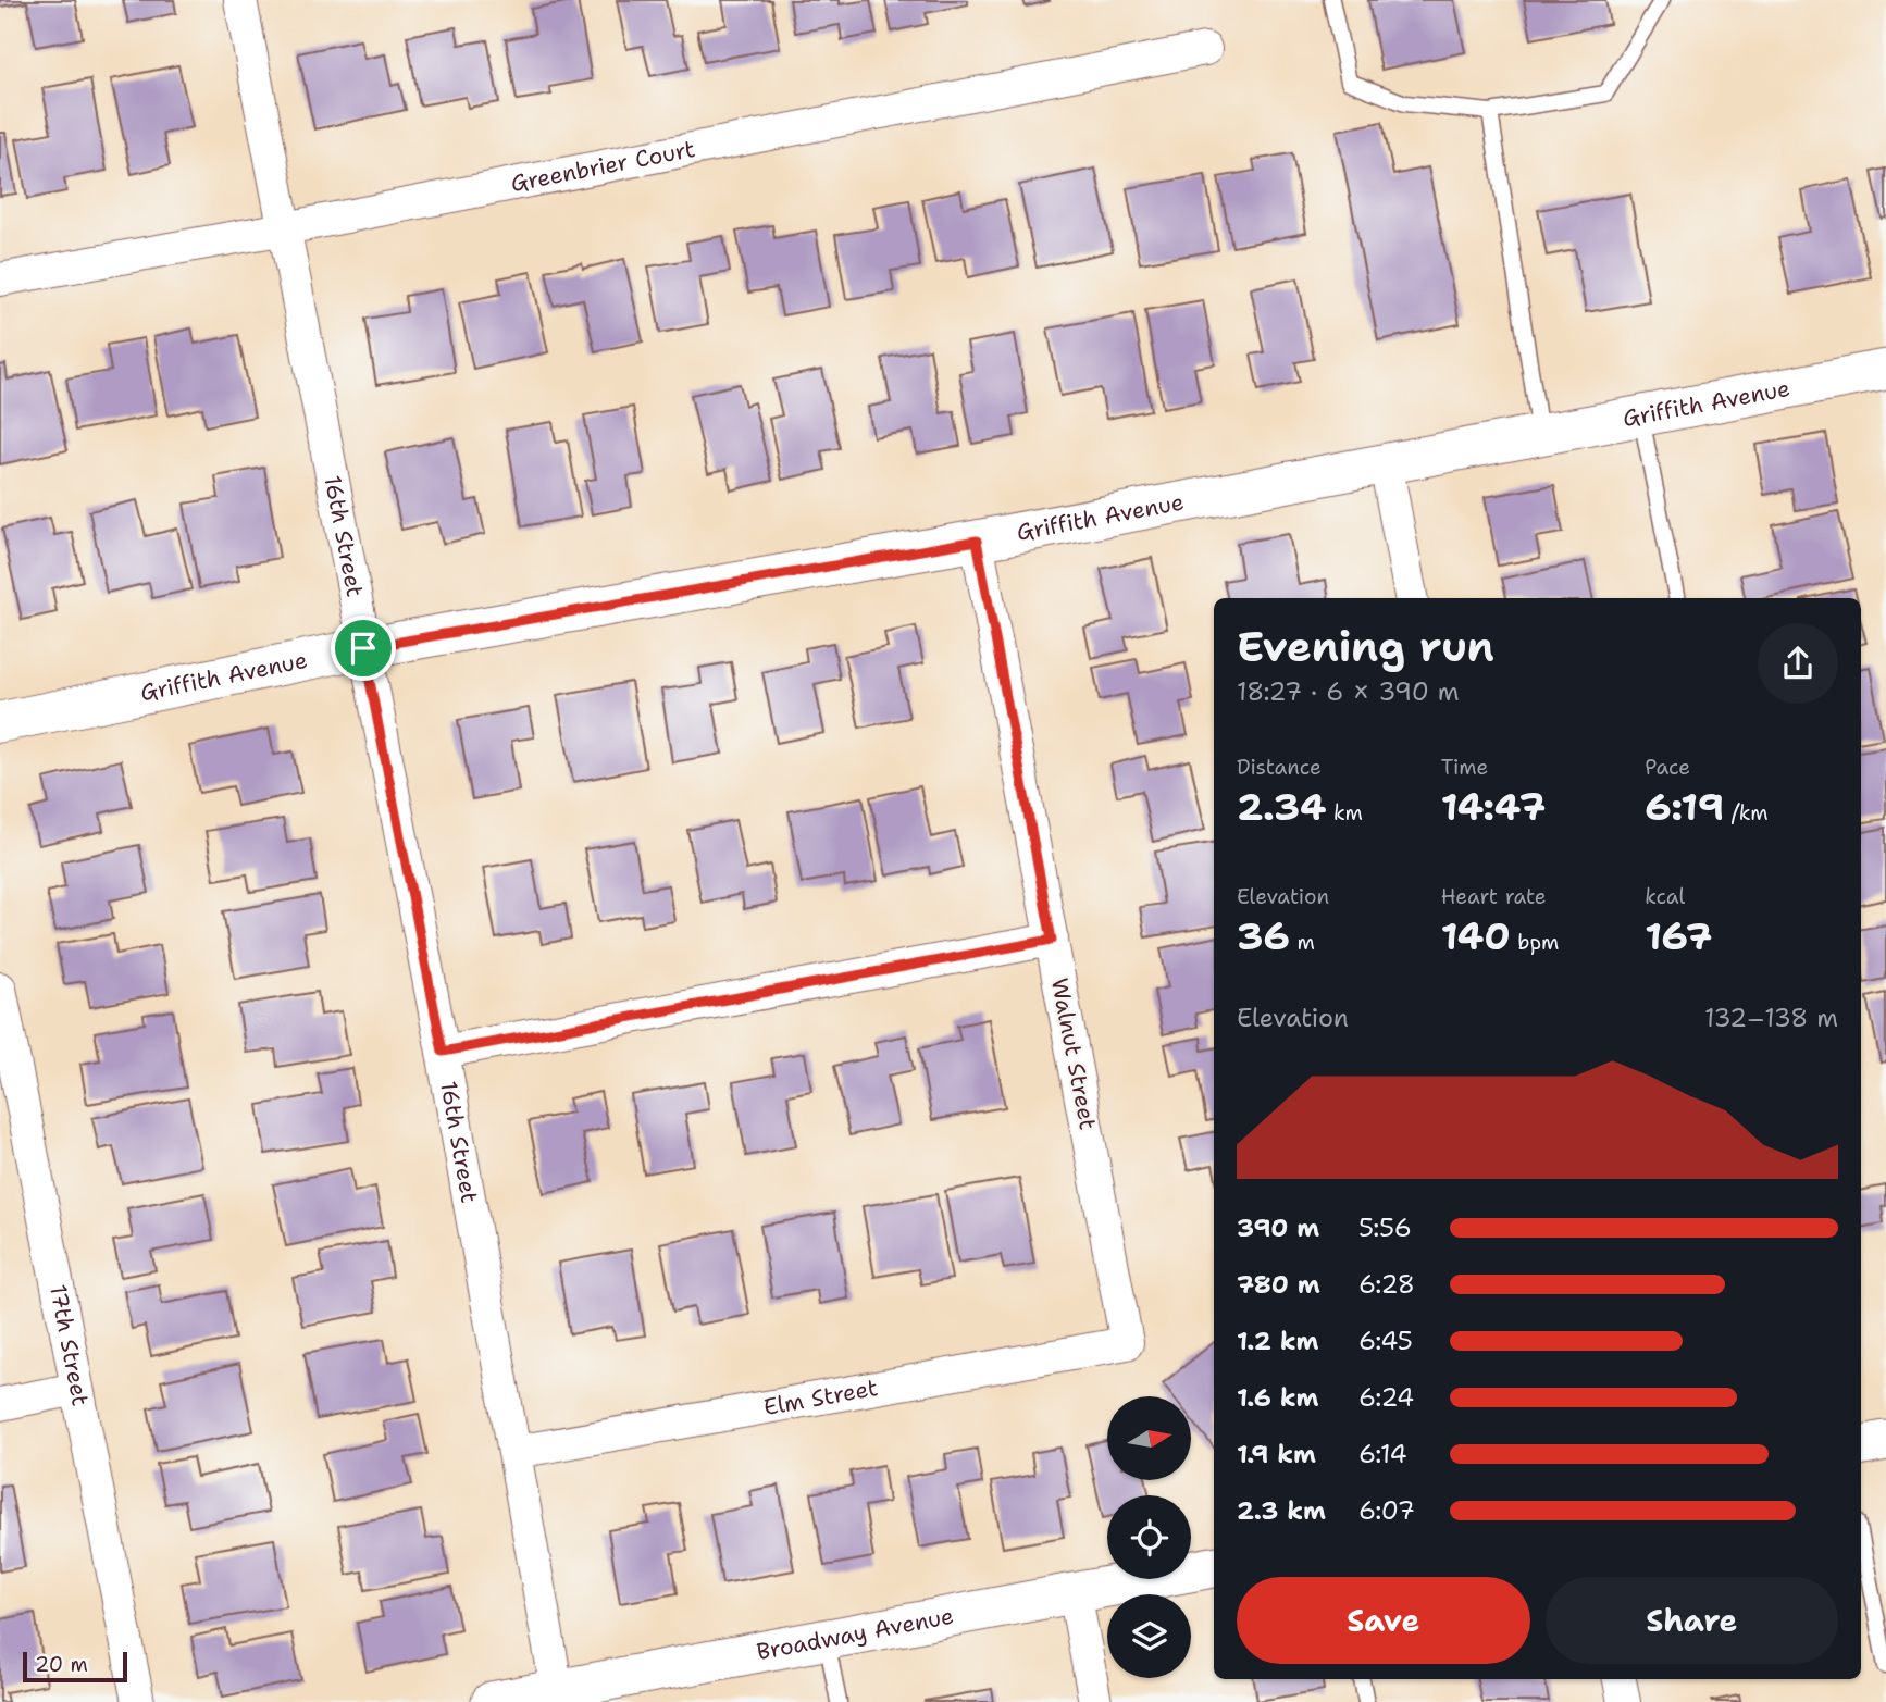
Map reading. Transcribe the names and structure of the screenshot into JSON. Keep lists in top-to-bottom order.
{
  "streets": {
    "street": [
      "Greenbrier Court",
      "Griffith Avenue",
      "16th Street",
      "Walnut Street",
      "17th Street",
      "Elm Street",
      "Broadway Avenue"
    ]
  },
  "crossings": [
    ["Greenbrier Court", "16th Street"],
    ["Griffith Avenue", "16th Street"],
    ["Griffith Avenue", "Walnut Street"],
    ["16th Street", "Elm Street"],
    ["16th Street", "Broadway Avenue"],
    ["Walnut Street", "Elm Street"]
  ],
  "scale_bar": "20 m",
  "north": "right",
  "page": {
    "heading": ["Evening run", "18:27 · 6 × 390 m"],
    "stats": [
      ["Distance", "2.34 km"],
      ["Time", "14:47"],
      ["Pace", "6:19 /km"],
      ["Elevation", "36 m"],
      ["Heart rate", "140 bpm"],
      ["kcal", "167"]
    ],
    "chart": ["Elevation", "132–138 m"],
    "list": [
      {
        "name": "390 m",
        "note": "5:56"
      },
      {
        "name": "780 m",
        "note": "6:28"
      },
      {
        "name": "1.2 km",
        "note": "6:45"
      },
      {
        "name": "1.6 km",
        "note": "6:24"
      },
      {
        "name": "1.9 km",
        "note": "6:14"
      },
      {
        "name": "2.3 km",
        "note": "6:07"
      }
    ],
    "buttons": ["Save", "Share"],
    "scale": "20 m"
  }
}
